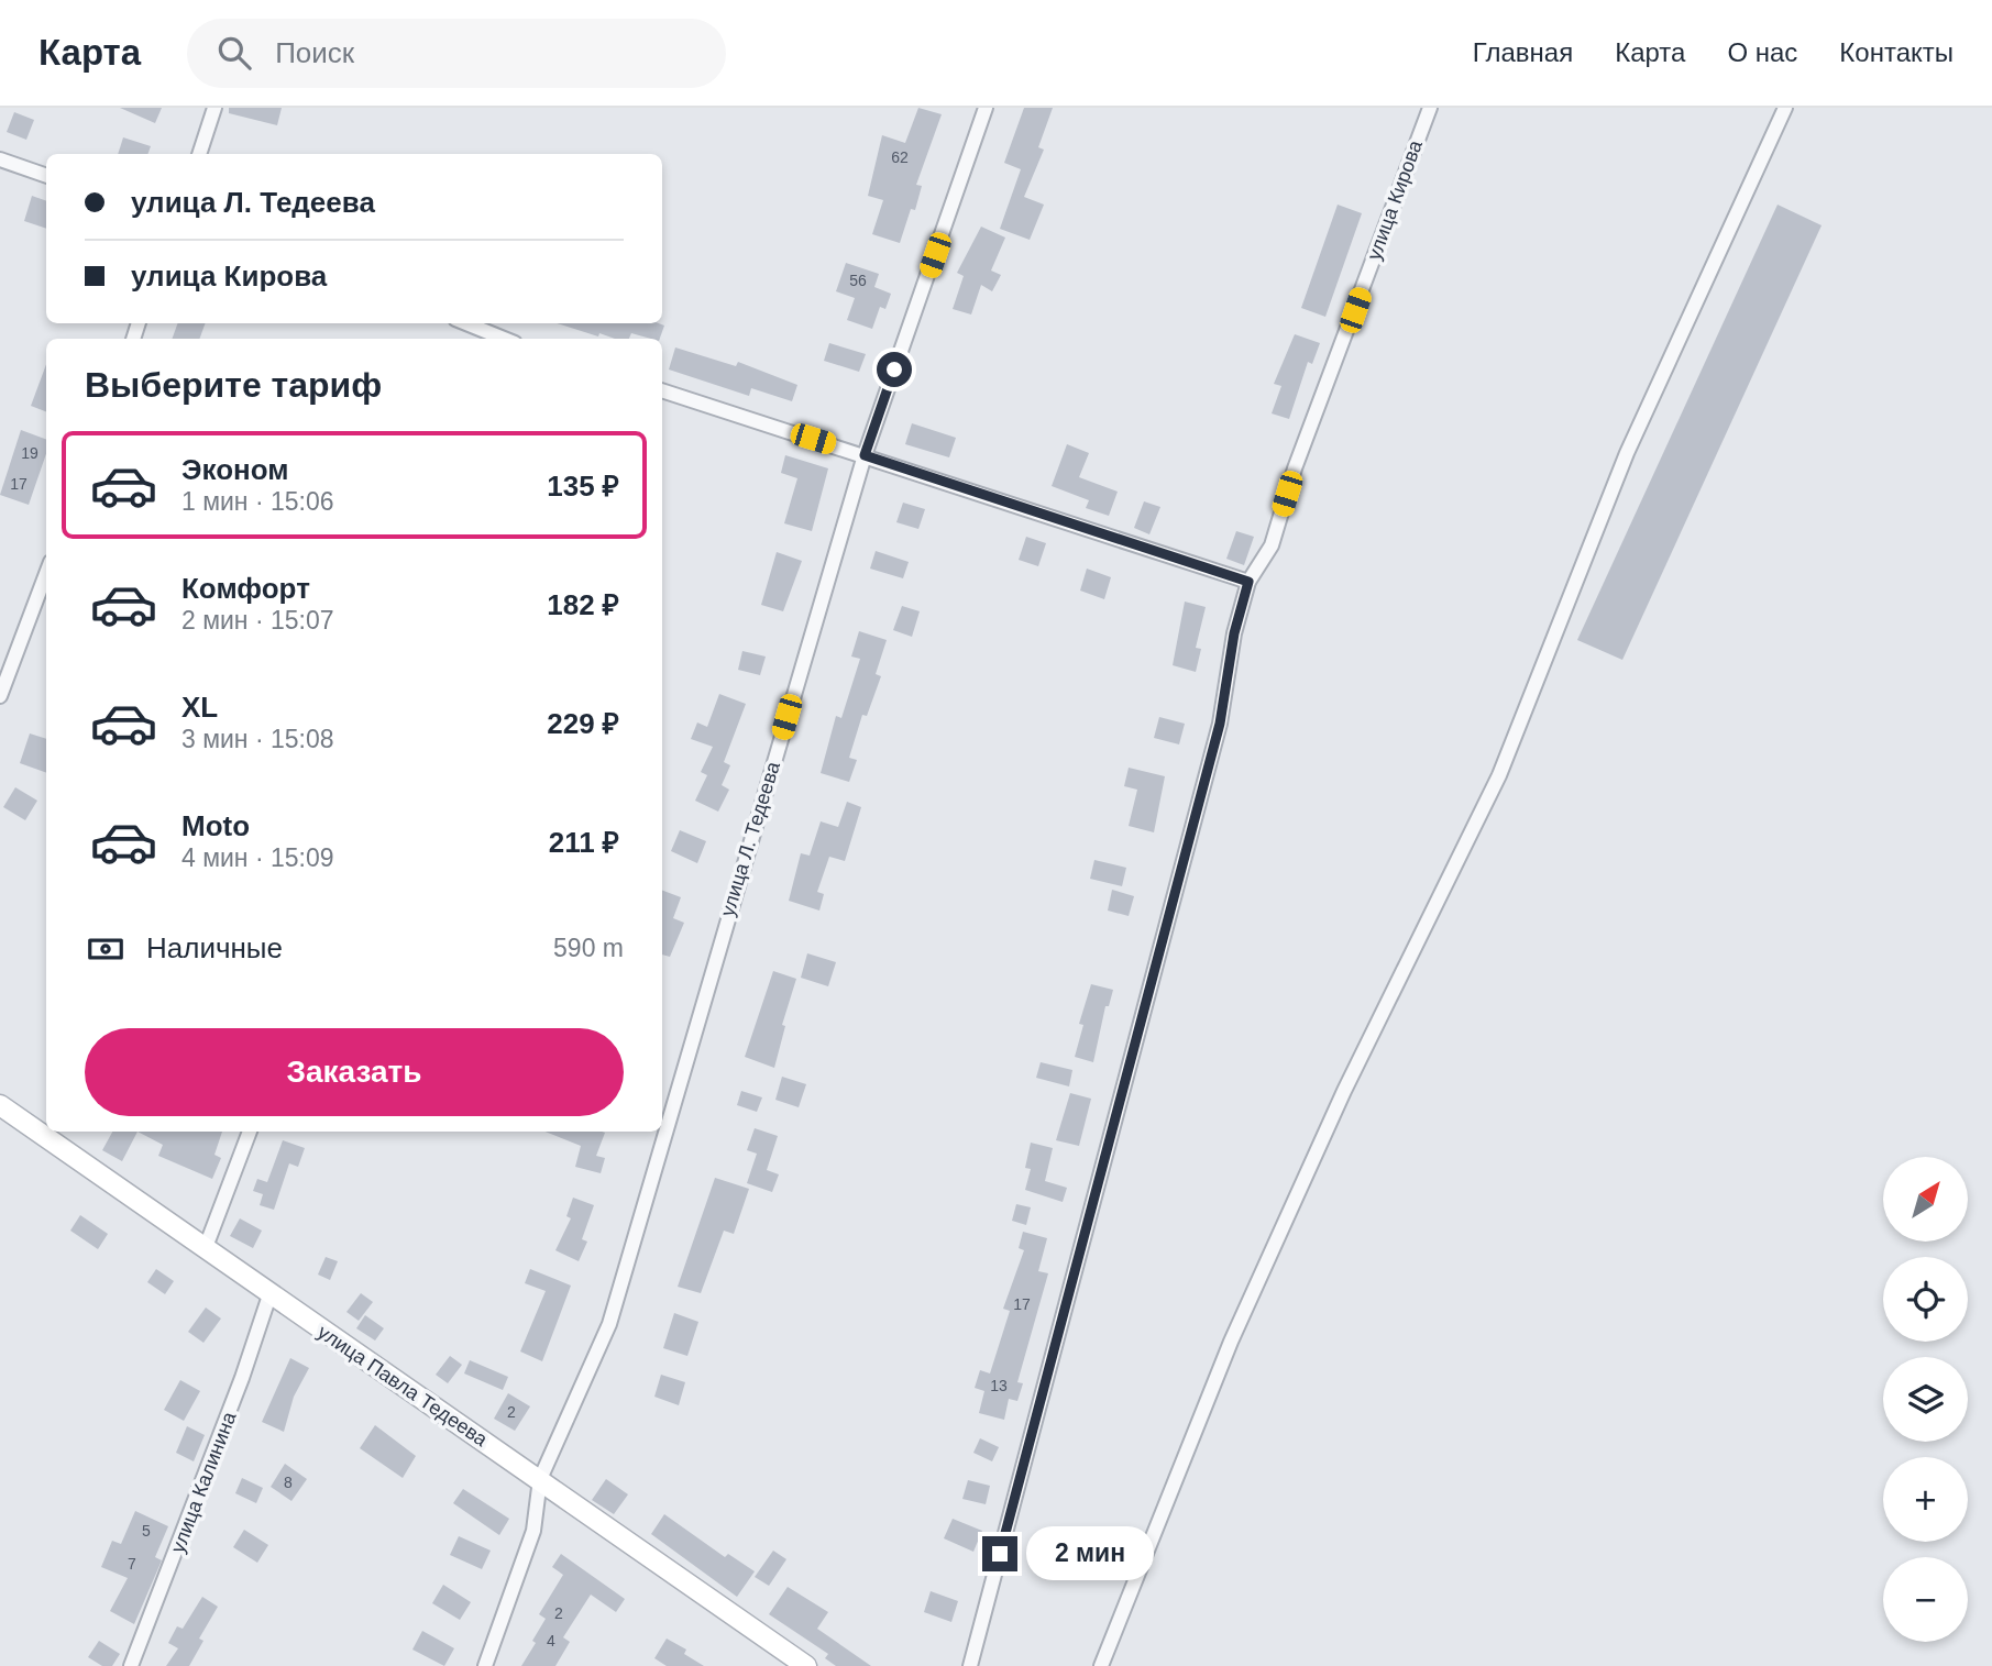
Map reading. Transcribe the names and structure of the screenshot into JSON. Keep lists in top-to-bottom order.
{
  "streets": {
    "main road": ["улица Павла Тедеева"],
    "street": ["улица Кирова", "улица Л. Тедеева", "улица Калинина"]
  },
  "crossings": [
    ["улица Л. Тедеева", "улица Павла Тедеева"],
    ["улица Павла Тедеева", "улица Калинина"]
  ],
  "house_numbers": [
    "62",
    "56",
    "19",
    "17",
    "17",
    "13",
    "2",
    "8",
    "5",
    "7",
    "2",
    "4"
  ],
  "north": "top right",
  "page": {
    "header": "Карта",
    "search": "Поиск",
    "nav": [
      "Главная",
      "Карта",
      "О нас",
      "Контакты"
    ],
    "banner": ["улица Л. Тедеева", "улица Кирова"],
    "heading": "Выберите тариф",
    "list": [
      {
        "name": "Эконом",
        "note": "1 мин · 15:06",
        "value": "135 ₽"
      },
      {
        "name": "Комфорт",
        "note": "2 мин · 15:07",
        "value": "182 ₽"
      },
      {
        "name": "XL",
        "note": "3 мин · 15:08",
        "value": "229 ₽"
      },
      {
        "name": "Moto",
        "note": "4 мин · 15:09",
        "value": "211 ₽"
      }
    ],
    "pay": ["Наличные", "590 m"],
    "buttons": "Заказать",
    "map_buttons": ["+", "−"],
    "bubble": "2 мин"
  }
}
